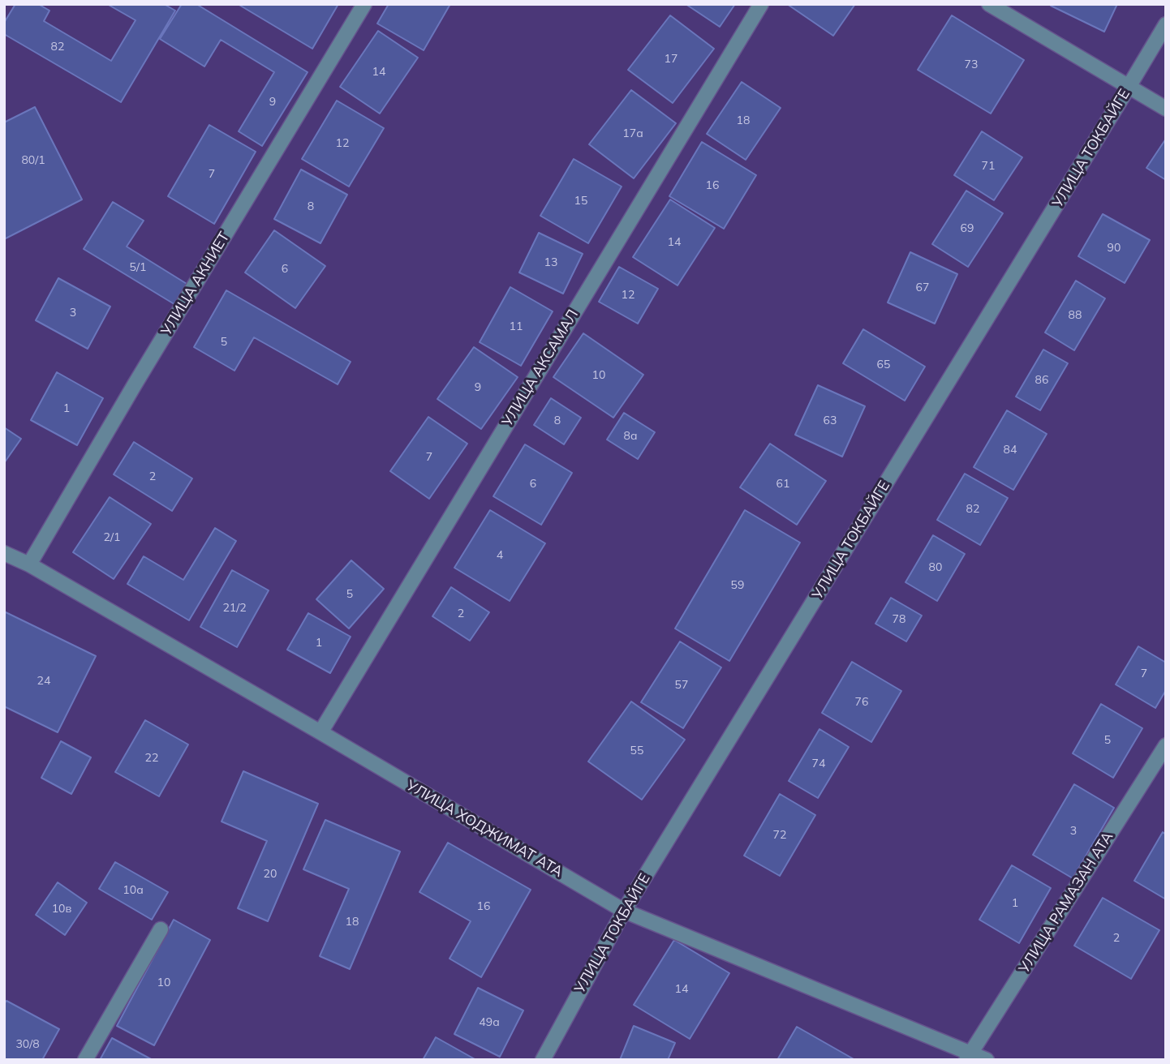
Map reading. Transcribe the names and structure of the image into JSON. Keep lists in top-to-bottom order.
{
  "streets": {
    "street": [
      "УЛИЦА ТОКБАЙГЕ",
      "УЛИЦА АКНИЕТ",
      "УЛИЦА АКСАМАЛ",
      "УЛИЦА ХОДЖИМАТ АТА",
      "УЛИЦА РАМАЗАН АТА"
    ]
  },
  "crossings": [
    ["УЛИЦА ТОКБАЙГЕ", "УЛИЦА ХОДЖИМАТ АТА"],
    ["УЛИЦА АКНИЕТ", "УЛИЦА ХОДЖИМАТ АТА"],
    ["УЛИЦА АКСАМАЛ", "УЛИЦА ХОДЖИМАТ АТА"],
    ["УЛИЦА ХОДЖИМАТ АТА", "УЛИЦА РАМАЗАН АТА"]
  ],
  "house_numbers": [
    "82",
    "17",
    "73",
    "14",
    "9",
    "18",
    "17а",
    "12",
    "80/1",
    "71",
    "7",
    "16",
    "15",
    "8",
    "69",
    "14",
    "90",
    "13",
    "5/1",
    "6",
    "67",
    "12",
    "3",
    "88",
    "11",
    "5",
    "65",
    "10",
    "86",
    "9",
    "1",
    "8",
    "63",
    "8а",
    "84",
    "7",
    "2",
    "6",
    "61",
    "82",
    "2/1",
    "4",
    "80",
    "59",
    "5",
    "21/2",
    "2",
    "78",
    "1",
    "7",
    "24",
    "57",
    "76",
    "5",
    "55",
    "22",
    "74",
    "3",
    "72",
    "20",
    "10а",
    "1",
    "16",
    "10в",
    "18",
    "2",
    "10",
    "14",
    "49а",
    "30/8"
  ]
}
